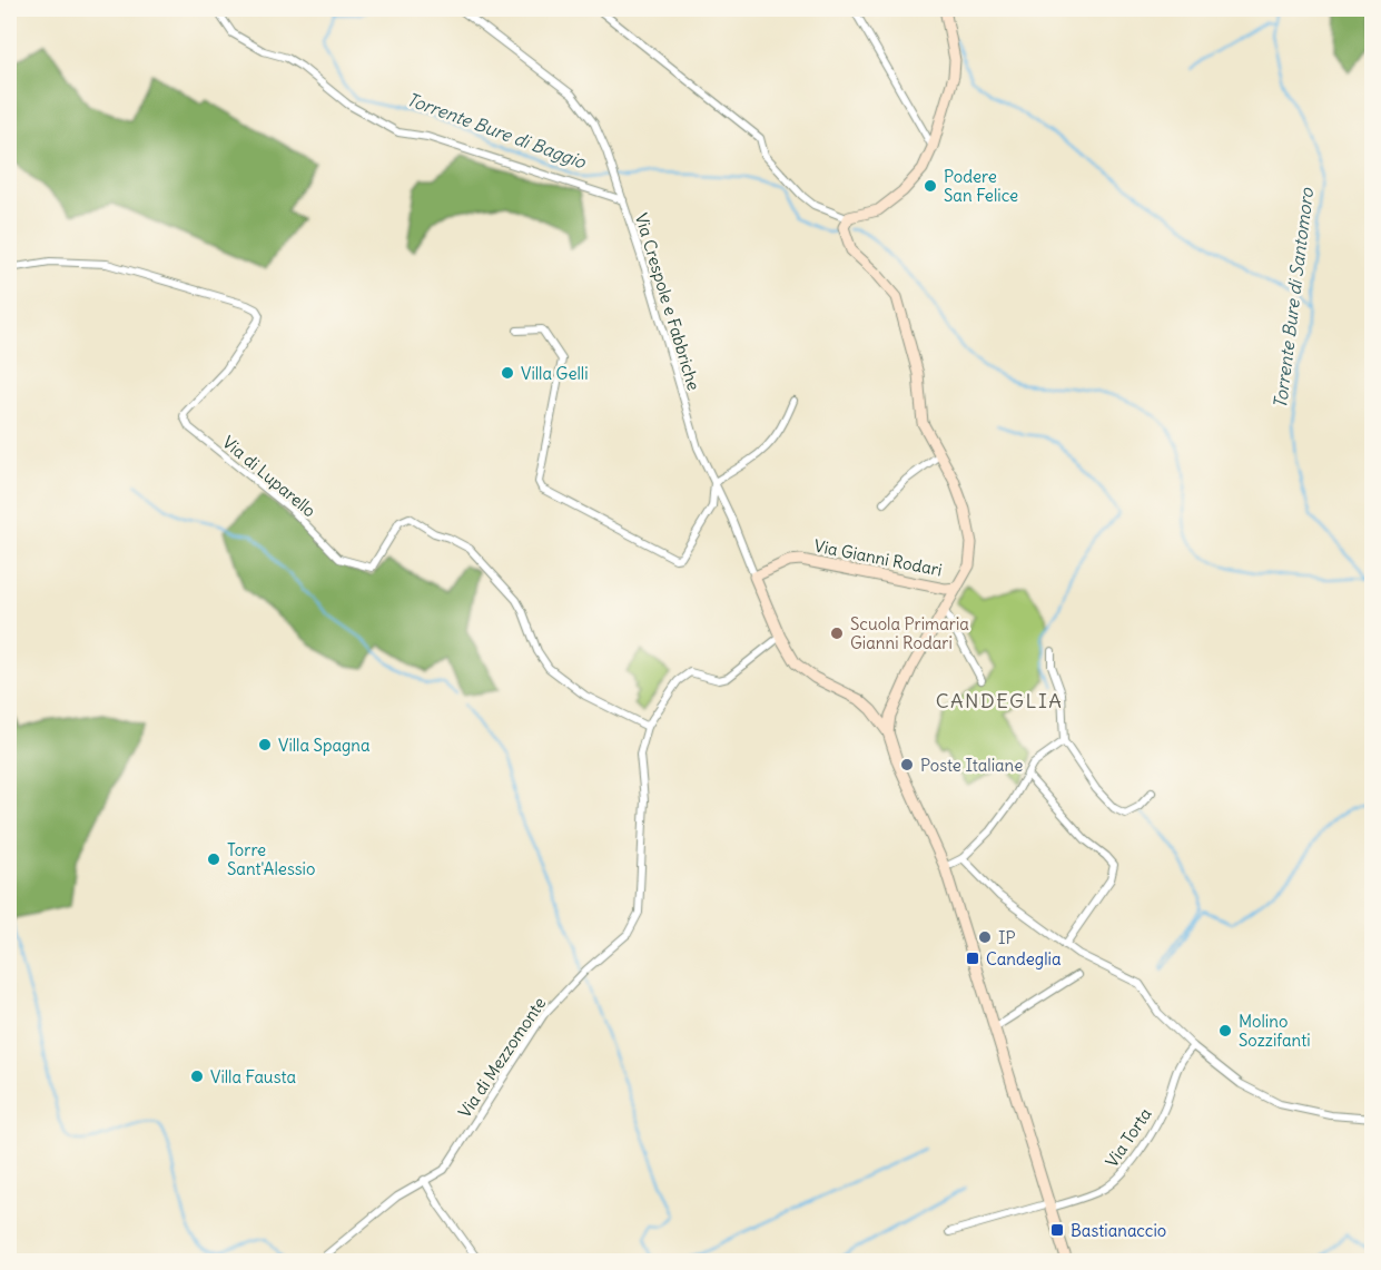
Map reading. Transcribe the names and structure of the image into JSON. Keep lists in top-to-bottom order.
{
  "streets": {
    "main road": ["Via Gianni Rodari"],
    "street": [
      "Via Crespole e Fabbriche",
      "Via di Luparello",
      "Via di Mezzomonte",
      "Via Torta"
    ]
  },
  "crossings": [
    ["Via Crespole e Fabbriche", "Via Gianni Rodari"],
    ["Via di Luparello", "Via di Mezzomonte"]
  ],
  "districts": ["CANDEGLIA"],
  "water": ["Torrente Bure di Baggio", "Torrente Bure di Santomoro"],
  "places": {
    "other": [
      "Podere San Felice",
      "Villa Gelli",
      "Scuola Primaria Gianni Rodari",
      "Villa Spagna",
      "Poste Italiane",
      "Torre Sant'Alessio",
      "IP",
      "Molino Sozzifanti",
      "Villa Fausta"
    ],
    "transit": ["Candeglia", "Bastianaccio"]
  }
}
